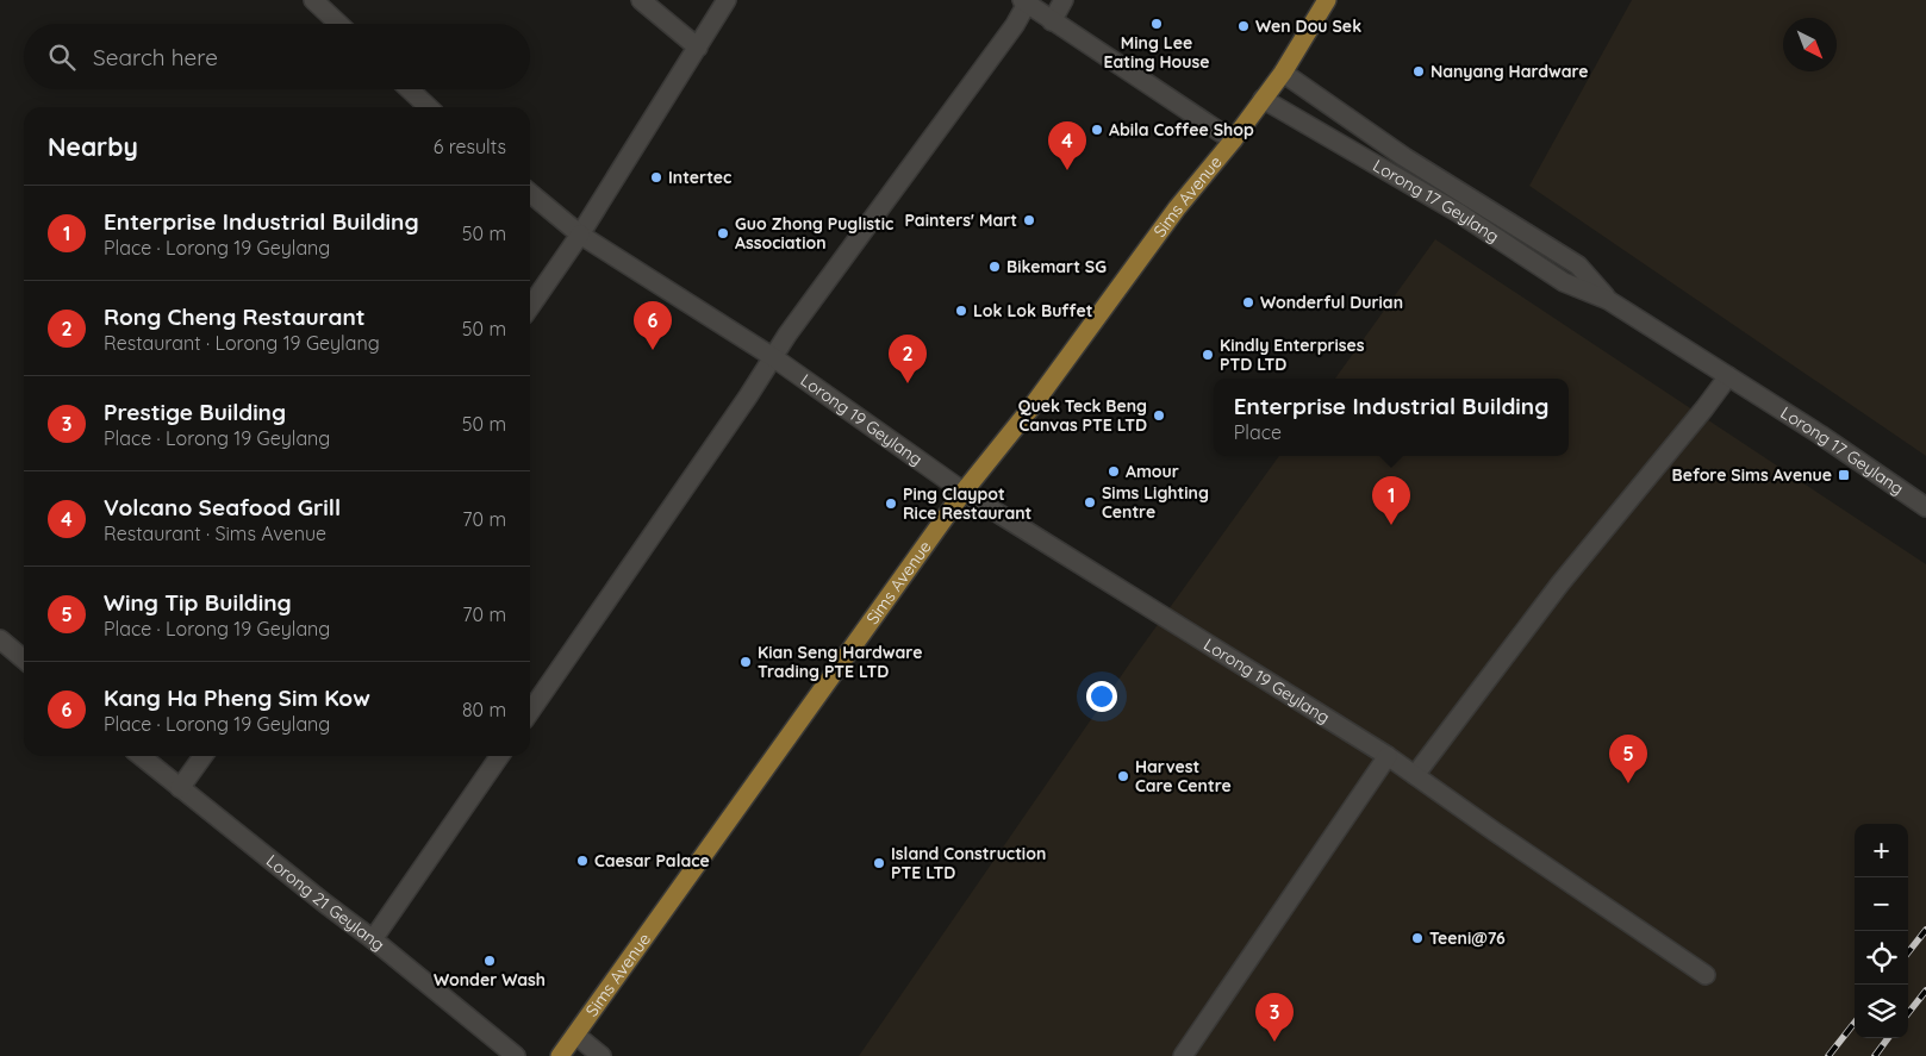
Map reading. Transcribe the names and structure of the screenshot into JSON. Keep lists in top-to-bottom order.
{
  "streets": {
    "main road": ["Sims Avenue"],
    "street": ["Lorong 17 Geylang", "Lorong 19 Geylang", "Lorong 21 Geylang"]
  },
  "crossings": [
    ["Sims Avenue", "Lorong 17 Geylang"],
    ["Sims Avenue", "Lorong 19 Geylang"]
  ],
  "places": {
    "other": [
      "Ming Lee Eating House",
      "Wen Dou Sek",
      "Nanyang Hardware",
      "Abila Coffee Shop",
      "Intertec",
      "Painters' Mart",
      "Guo Zhong Puglistic Association",
      "Bikemart SG",
      "Wonderful Durian",
      "Lok Lok Buffet",
      "Kindly Enterprises PTD LTD",
      "Quek Teck Beng Canvas PTE LTD",
      "Amour",
      "Sims Lighting Centre",
      "Ping Claypot Rice Restaurant",
      "Kian Seng Hardware Trading PTE LTD",
      "Harvest Care Centre",
      "Caesar Palace",
      "Island Construction PTE LTD",
      "Teeni@76",
      "Wonder Wash"
    ],
    "transit": ["Before Sims Avenue"]
  },
  "north": "bottom right",
  "page": {
    "search": "Search here",
    "heading": ["Nearby", "6 results"],
    "pins": [
      "4",
      "6",
      "2",
      "1",
      "5",
      "3"
    ],
    "list": [
      {
        "mark": "1",
        "name": "Enterprise Industrial Building",
        "note": "Place · Lorong 19 Geylang",
        "value": "50 m"
      },
      {
        "mark": "2",
        "name": "Rong Cheng Restaurant",
        "note": "Restaurant · Lorong 19 Geylang",
        "value": "50 m"
      },
      {
        "mark": "3",
        "name": "Prestige Building",
        "note": "Place · Lorong 19 Geylang",
        "value": "50 m"
      },
      {
        "mark": "4",
        "name": "Volcano Seafood Grill",
        "note": "Restaurant · Sims Avenue",
        "value": "70 m"
      },
      {
        "mark": "5",
        "name": "Wing Tip Building",
        "note": "Place · Lorong 19 Geylang",
        "value": "70 m"
      },
      {
        "mark": "6",
        "name": "Kang Ha Pheng Sim Kow",
        "note": "Place · Lorong 19 Geylang",
        "value": "80 m"
      }
    ],
    "popup": ["Enterprise Industrial Building", "Place"],
    "map_buttons": ["+", "−"]
  }
}
